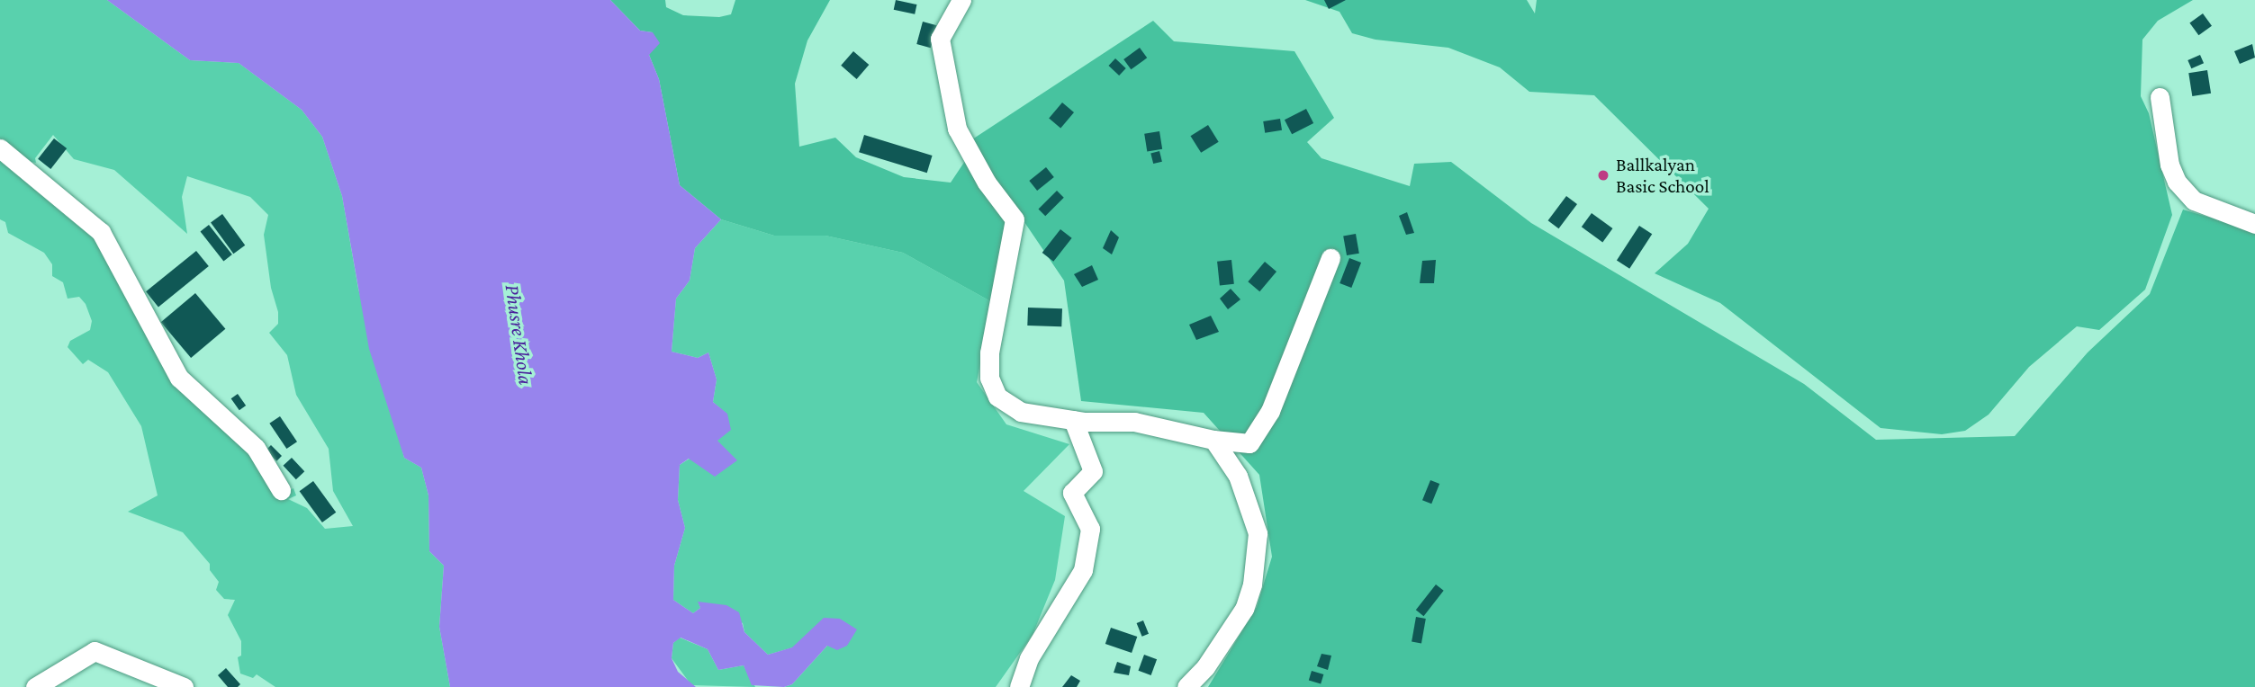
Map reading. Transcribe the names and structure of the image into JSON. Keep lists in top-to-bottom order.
{
  "water": ["Phusre Khola"],
  "places": ["Ballkalyan Basic School"]
}
